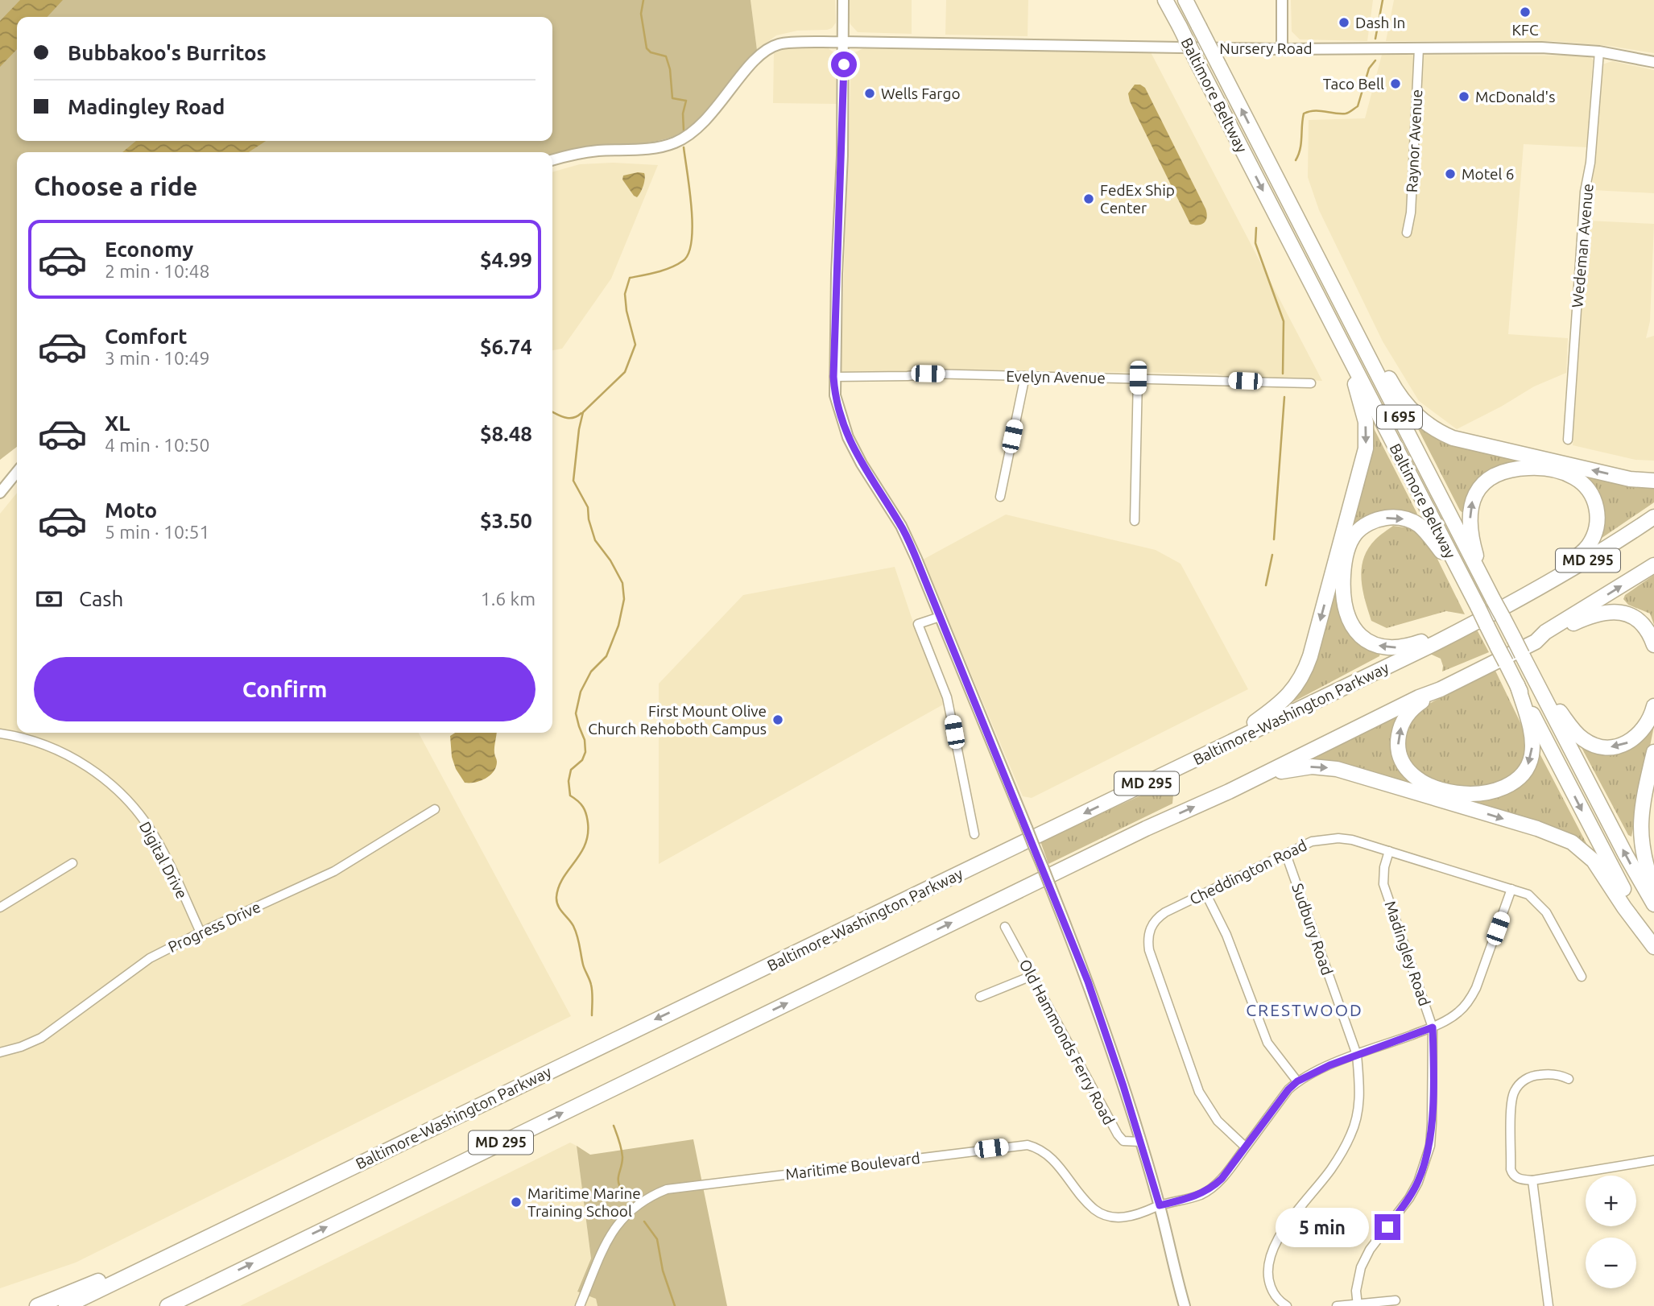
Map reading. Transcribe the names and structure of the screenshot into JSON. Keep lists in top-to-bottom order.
{
  "streets": {
    "highway": [
      "Baltimore Beltway",
      "I 695",
      "MD 295",
      "Baltimore-Washington Parkway"
    ],
    "street": [
      "Nursery Road",
      "Raynor Avenue",
      "Wedeman Avenue",
      "Evelyn Avenue",
      "Digital Drive",
      "Cheddington Road",
      "Progress Drive",
      "Sudbury Road",
      "Madingley Road",
      "Old Hammonds Ferry Road",
      "Maritime Boulevard"
    ]
  },
  "crossings": [
    ["Nursery Road", "Raynor Avenue"],
    ["Nursery Road", "Wedeman Avenue"],
    ["Baltimore Beltway", "Baltimore-Washington Parkway"],
    ["Digital Drive", "Progress Drive"],
    ["Cheddington Road", "Sudbury Road"],
    ["Cheddington Road", "Madingley Road"],
    ["Cheddington Road", "Maritime Boulevard"]
  ],
  "districts": ["CRESTWOOD"],
  "places": [
    "KFC",
    "Dash In",
    "Taco Bell",
    "Wells Fargo",
    "McDonald's",
    "Motel 6",
    "FedEx Ship Center",
    "First Mount Olive Church Rehoboth Campus",
    "Maritime Marine Training School"
  ],
  "page": {
    "banner": ["Bubbakoo's Burritos", "Madingley Road"],
    "heading": "Choose a ride",
    "list": [
      {
        "name": "Economy",
        "note": "2 min · 10:48",
        "value": "$4.99"
      },
      {
        "name": "Comfort",
        "note": "3 min · 10:49",
        "value": "$6.74"
      },
      {
        "name": "XL",
        "note": "4 min · 10:50",
        "value": "$8.48"
      },
      {
        "name": "Moto",
        "note": "5 min · 10:51",
        "value": "$3.50"
      }
    ],
    "pay": ["Cash", "1.6 km"],
    "buttons": "Confirm",
    "map_buttons": ["+", "−"],
    "bubble": "5 min"
  }
}
